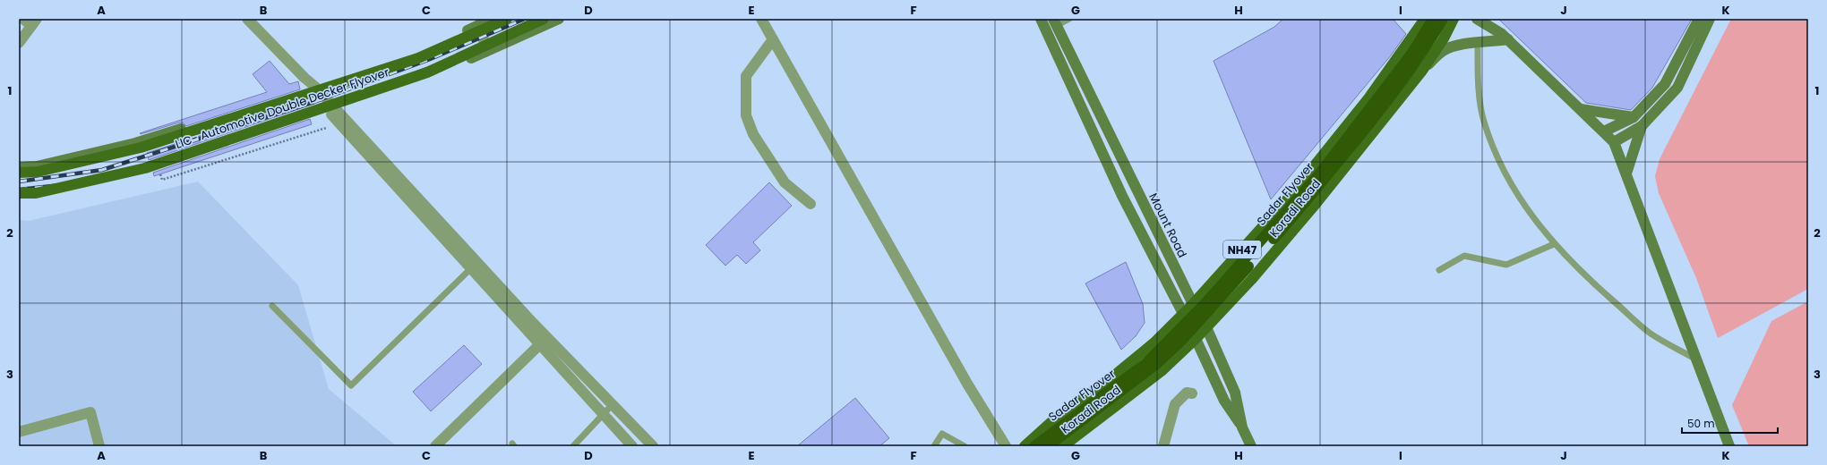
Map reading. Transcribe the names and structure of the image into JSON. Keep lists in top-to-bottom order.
{
  "streets": {
    "highway": ["Sadar Flyover"],
    "main road": [
      "LIC- Automotive Double Decker Flyover",
      "Koradi Road",
      "Mount Road",
      "NH47"
    ]
  },
  "crossings": [
    ["Koradi Road", "Mount Road"],
    ["Mount Road", "NH47"]
  ],
  "scale_bar": "50 m",
  "grid": {
    "columns": [
      "A",
      "B",
      "C",
      "D",
      "E",
      "F",
      "G",
      "H",
      "I",
      "J",
      "K"
    ],
    "rows": ["1", "2", "3"]
  }
}
